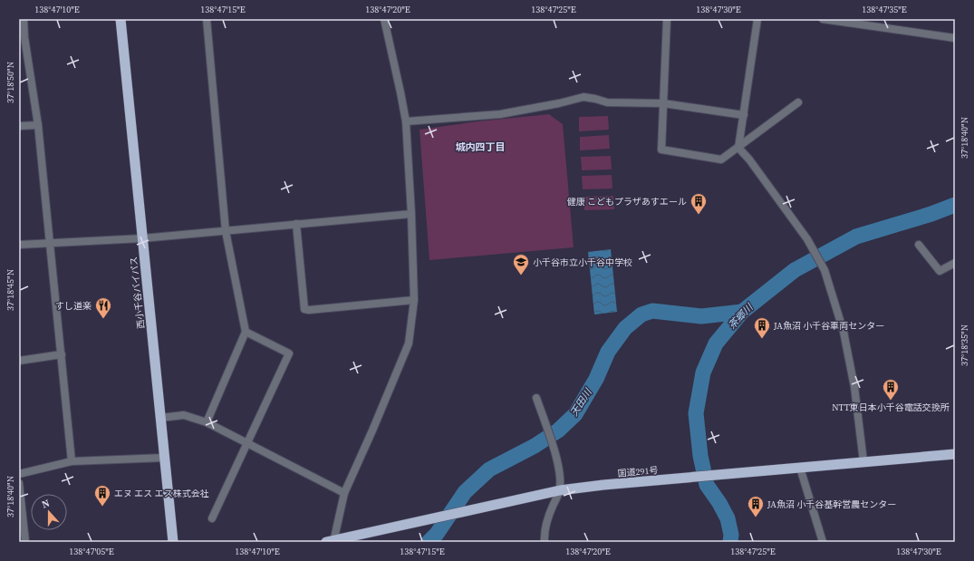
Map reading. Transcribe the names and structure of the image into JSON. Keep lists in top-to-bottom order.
{
  "streets": {
    "highway": ["西小千谷バイパス", "国道291号"]
  },
  "districts": ["城内四丁目"],
  "water": ["茶郷川", "天田川"],
  "places": {
    "building": [
      "健康 こどもプラザあすエール",
      "JA魚沼 小千谷車両センター",
      "NTT東日本小千谷電話交換所",
      "エヌ エス エス株式会社",
      "JA魚沼 小千谷基幹営農センター"
    ],
    "school or university": ["小千谷市立小千谷中学校"],
    "restaurant": ["すし道楽"]
  },
  "north": "top",
  "coordinates": [
    "138°47'10\"E",
    "138°47'15\"E",
    "138°47'20\"E",
    "138°47'25\"E",
    "138°47'30\"E",
    "138°47'35\"E",
    "37°18'50\"N",
    "37°18'40\"N",
    "37°18'45\"N",
    "37°18'35\"N",
    "138°47'05\"E"
  ]
}
